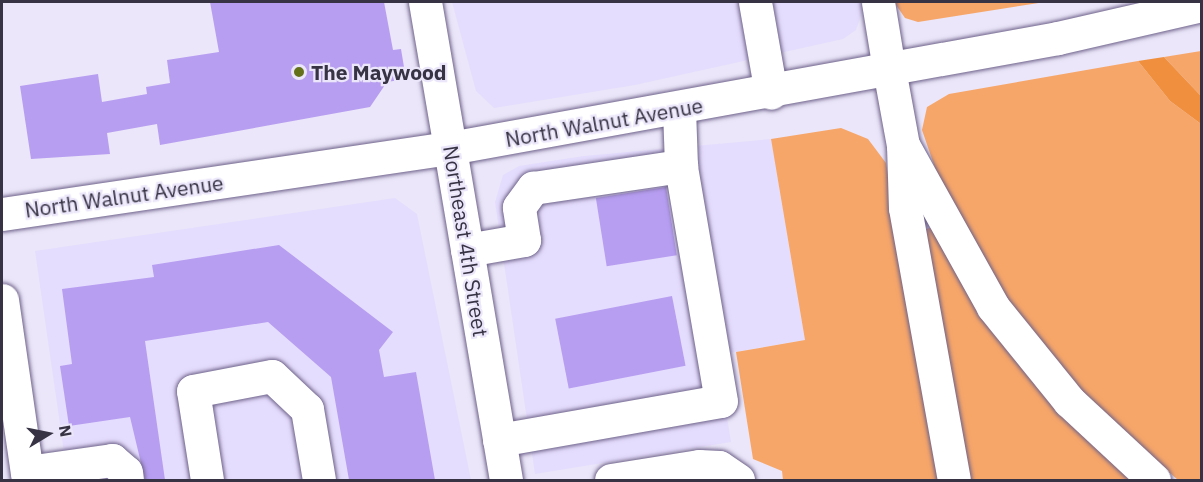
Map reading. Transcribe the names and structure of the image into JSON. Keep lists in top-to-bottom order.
{
  "streets": {
    "main road": ["North Walnut Avenue", "Northeast 4th Street"]
  },
  "crossings": [
    ["North Walnut Avenue", "Northeast 4th Street"]
  ],
  "places": ["The Maywood"],
  "north": "right"
}
